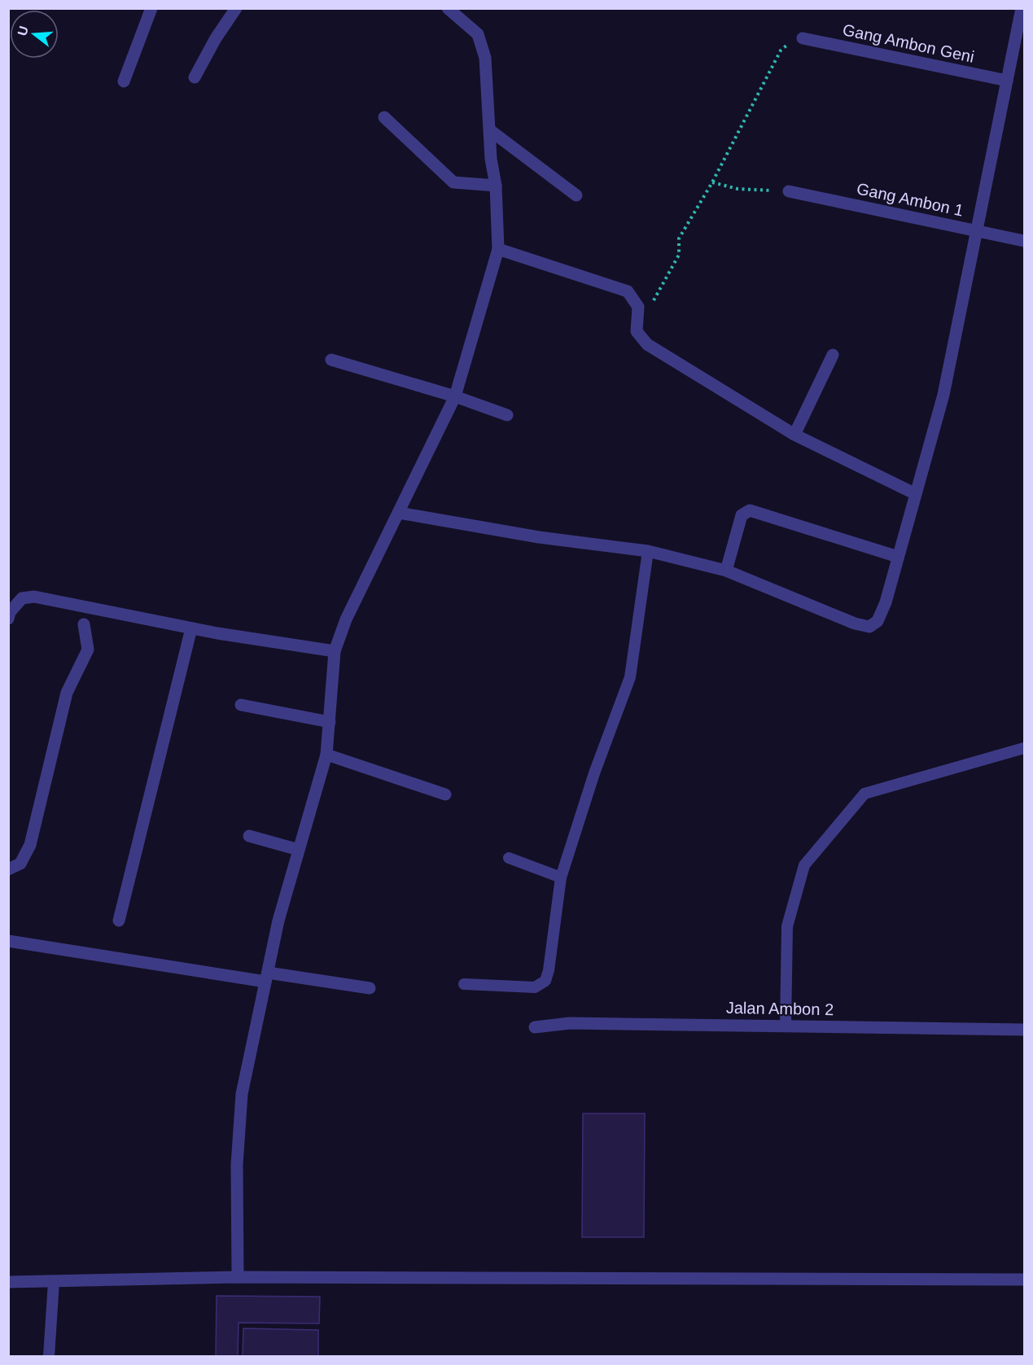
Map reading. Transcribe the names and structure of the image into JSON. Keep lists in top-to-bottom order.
{
  "streets": {
    "street": ["Gang Ambon Geni", "Gang Ambon 1", "Jalan Ambon 2"]
  },
  "north": "left"
}
